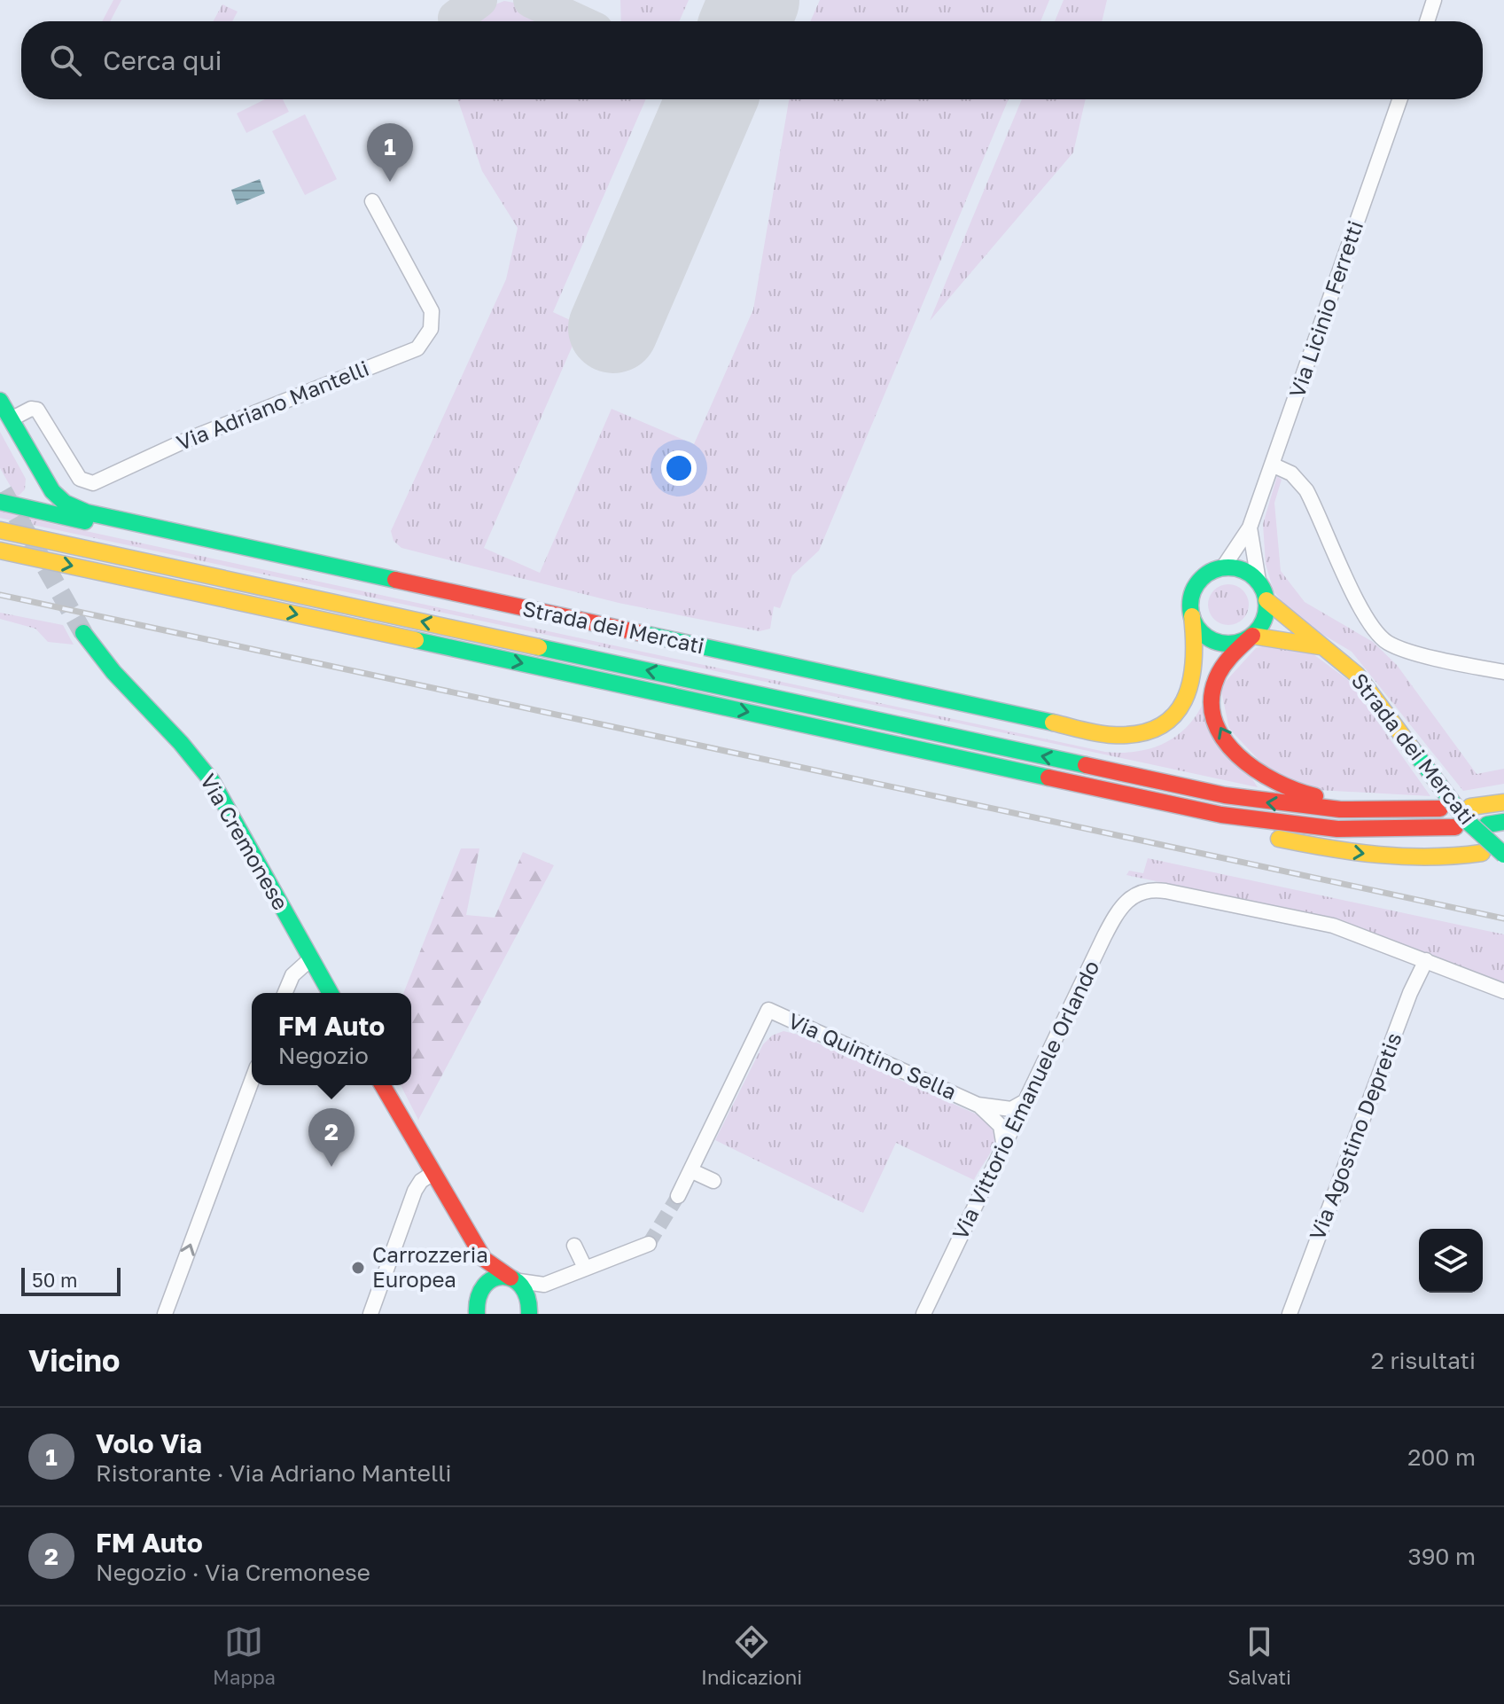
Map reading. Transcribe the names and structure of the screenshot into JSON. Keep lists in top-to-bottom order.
{
  "streets": {
    "main road": ["Strada dei Mercati", "Via Cremonese"],
    "street": [
      "Via Licinio Ferretti",
      "Via Adriano Mantelli",
      "Via Quintino Sella",
      "Via Vittorio Emanuele Orlando",
      "Via Agostino Depretis"
    ]
  },
  "crossings": [
    ["Via Adriano Mantelli", "Strada dei Mercati"],
    ["Via Quintino Sella", "Via Vittorio Emanuele Orlando"],
    ["Via Vittorio Emanuele Orlando", "Via Agostino Depretis"]
  ],
  "places": ["Carrozzeria Europea"],
  "scale_bar": "50 m",
  "page": {
    "search": "Cerca qui",
    "pins": ["1", "2"],
    "popup": ["FM Auto", "Negozio"],
    "scale": "50 m",
    "heading": ["Vicino", "2 risultati"],
    "list": [
      {
        "mark": "1",
        "name": "Volo Via",
        "note": "Ristorante · Via Adriano Mantelli",
        "value": "200 m"
      },
      {
        "mark": "2",
        "name": "FM Auto",
        "note": "Negozio · Via Cremonese",
        "value": "390 m"
      }
    ],
    "nav": ["Mappa", "Indicazioni", "Salvati"]
  }
}
